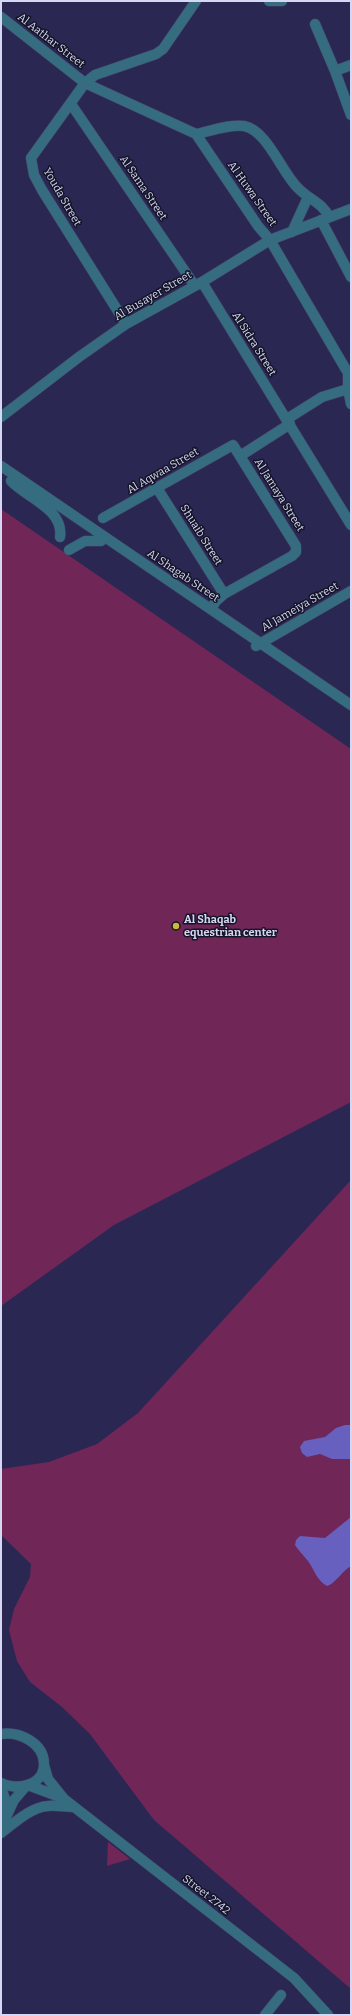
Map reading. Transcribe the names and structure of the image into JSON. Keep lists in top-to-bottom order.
{
  "streets": {
    "street": [
      "Al Aathar Street",
      "Al Sama Street",
      "Al Huwa Street",
      "Youda Street",
      "Al Busayer Street",
      "Al Sidra Street",
      "Al Aqwaa Street",
      "Al Jamaya Street",
      "Shuaib Street",
      "Al Shagab Street",
      "Al Jameiya Street",
      "Street 2742"
    ]
  },
  "crossings": [
    ["Al Aathar Street", "Youda Street"],
    ["Al Sama Street", "Youda Street"],
    ["Al Sama Street", "Al Busayer Street"],
    ["Al Sama Street", "Al Sidra Street"],
    ["Al Huwa Street", "Al Busayer Street"],
    ["Youda Street", "Al Busayer Street"],
    ["Al Busayer Street", "Al Sidra Street"],
    ["Al Aqwaa Street", "Al Jamaya Street"],
    ["Al Aqwaa Street", "Shuaib Street"],
    ["Al Jamaya Street", "Shuaib Street"],
    ["Al Jamaya Street", "Al Shagab Street"],
    ["Al Shagab Street", "Al Jameiya Street"]
  ],
  "places": ["Al Shaqab equestrian center"]
}
